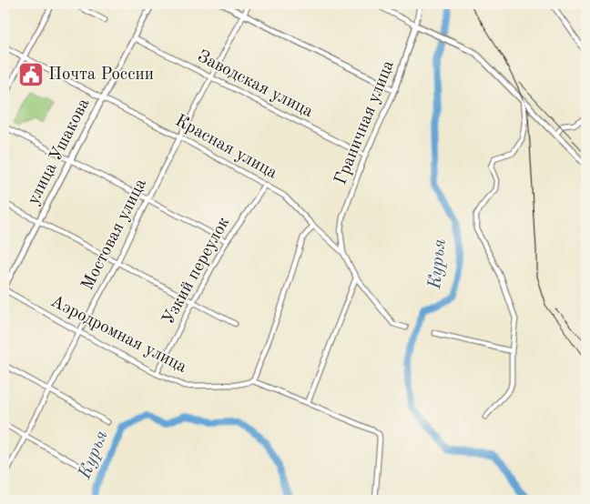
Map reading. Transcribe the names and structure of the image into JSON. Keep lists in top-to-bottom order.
{
  "streets": {
    "street": [
      "Заводская улица",
      "Граничная улица",
      "Красная улица",
      "улица Ушакова",
      "Мостовая улица",
      "Узкий переулок",
      "Аэродромная улица"
    ]
  },
  "crossings": [
    ["Заводская улица", "Граничная улица"],
    ["Заводская улица", "улица Ушакова"],
    ["Заводская улица", "Мостовая улица"],
    ["Граничная улица", "Красная улица"],
    ["Красная улица", "улица Ушакова"],
    ["Красная улица", "Мостовая улица"],
    ["Красная улица", "Узкий переулок"],
    ["улица Ушакова", "Аэродромная улица"],
    ["Мостовая улица", "Аэродромная улица"],
    ["Узкий переулок", "Аэродромная улица"]
  ],
  "water": ["Курья"],
  "places": {
    "public building": ["Почта России"]
  }
}
